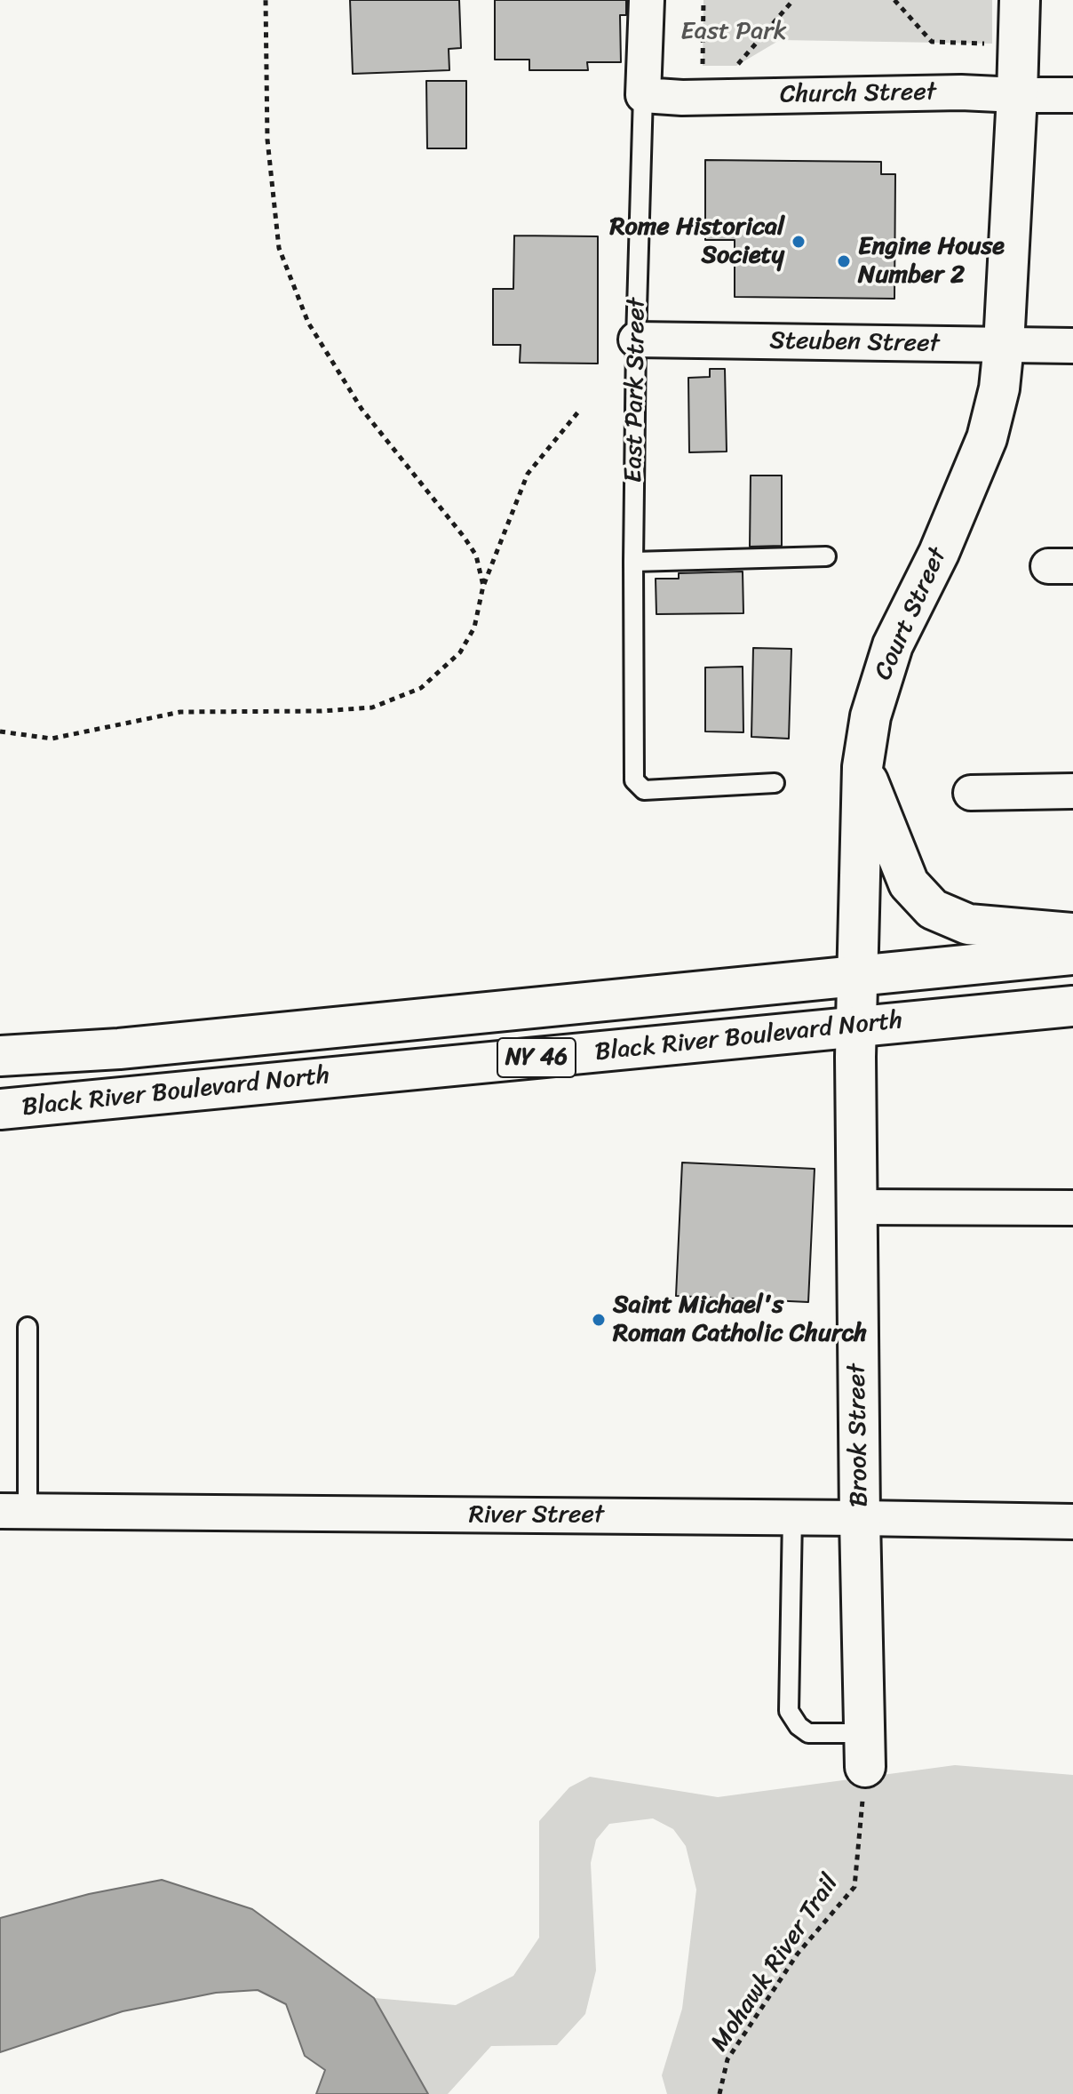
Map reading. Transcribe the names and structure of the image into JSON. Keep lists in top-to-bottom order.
{
  "streets": {
    "main road": [
      "Court Street",
      "Black River Boulevard North",
      "NY 46",
      "Brook Street"
    ],
    "street": [
      "Church Street",
      "Steuben Street",
      "East Park Street",
      "River Street"
    ],
    "path": ["Mohawk River Trail"]
  },
  "crossings": [
    ["Church Street", "East Park Street"],
    ["Church Street", "Court Street"],
    ["Steuben Street", "East Park Street"],
    ["Steuben Street", "Court Street"],
    ["Court Street", "Black River Boulevard North"],
    ["Court Street", "Brook Street"],
    ["Black River Boulevard North", "Brook Street"],
    ["Brook Street", "River Street"],
    ["Brook Street", "Mohawk River Trail"]
  ],
  "parks": ["East Park"],
  "places": ["Rome Historical Society", "Engine House Number 2", "Saint Michael's Roman Catholic Church"]
}
